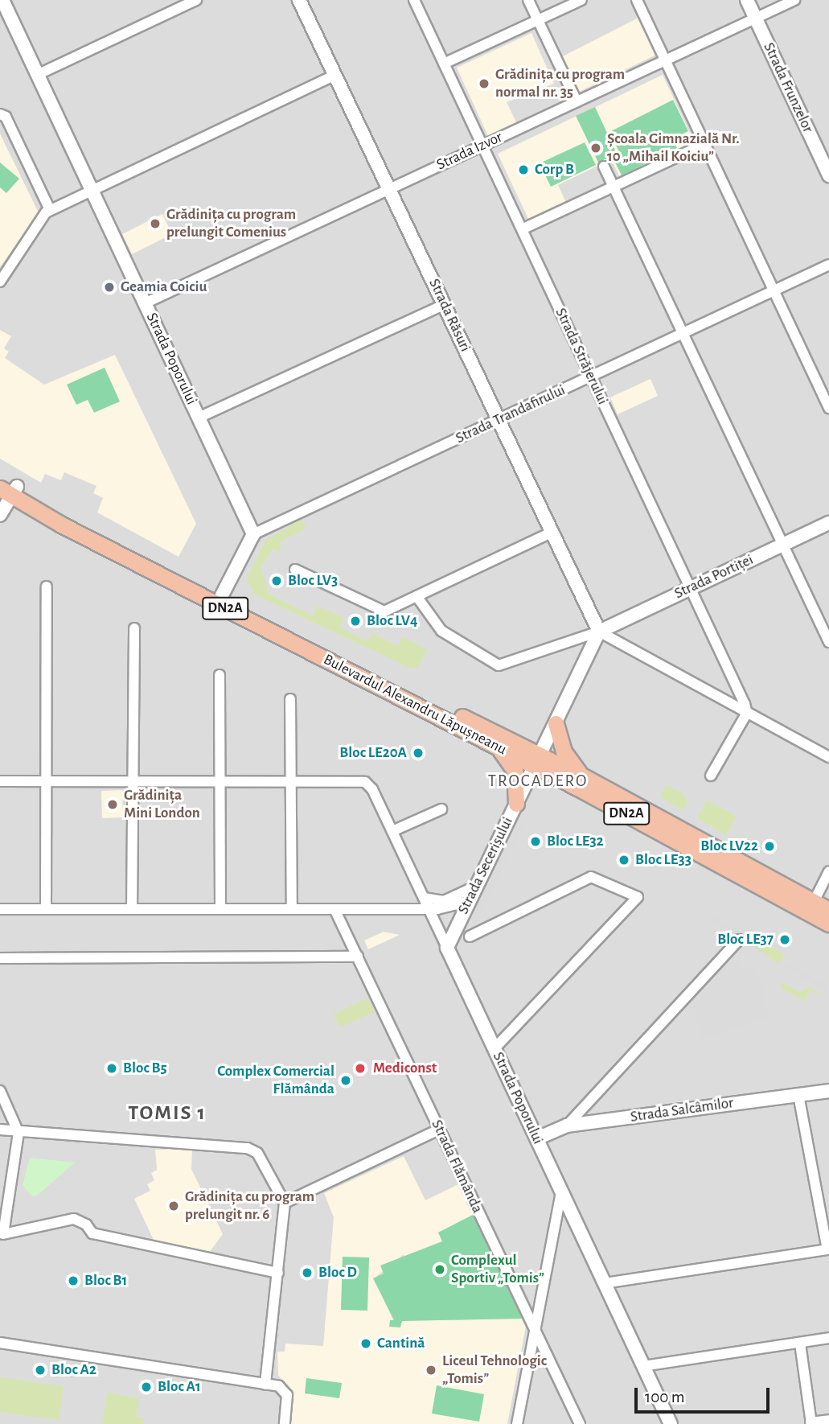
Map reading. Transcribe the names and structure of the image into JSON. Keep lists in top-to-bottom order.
{
  "streets": {
    "main road": ["DN2A", "Bulevardul Alexandru Lăpușneanu"],
    "street": [
      "Strada Frunzelor",
      "Strada Izvor",
      "Strada Răsuri",
      "Strada Străjerului",
      "Strada Poporului",
      "Strada Trandafirului",
      "Strada Portiței",
      "Strada Secerișului",
      "Strada Salcâmilor",
      "Strada Flămânda"
    ]
  },
  "crossings": [
    ["Strada Frunzelor", "Strada Izvor"],
    ["Strada Izvor", "Strada Răsuri"],
    ["Strada Izvor", "Strada Străjerului"],
    ["Strada Izvor", "Strada Poporului"],
    ["Strada Răsuri", "Strada Trandafirului"],
    ["Strada Răsuri", "Strada Portiței"],
    ["Strada Răsuri", "Strada Secerișului"],
    ["Strada Străjerului", "Strada Trandafirului"],
    ["Strada Străjerului", "Strada Portiței"],
    ["Strada Poporului", "Strada Trandafirului"],
    ["Strada Poporului", "Strada Secerișului"],
    ["Strada Poporului", "Strada Salcâmilor"],
    ["Strada Portiței", "Strada Secerișului"],
    ["Bulevardul Alexandru Lăpușneanu", "Strada Secerișului"]
  ],
  "districts": ["TROCADERO", "TOMIS 1"],
  "places": [
    "Grădinița cu program normal nr. 35",
    "Școala Gimnazială Nr. 10 „Mihail Koiciu”",
    "Corp B",
    "Grădinița cu program prelungit Comenius",
    "Geamia Coiciu",
    "Bloc LV3",
    "Bloc LV4",
    "Bloc LE20A",
    "Grădinița Mini London",
    "Bloc LE32",
    "Bloc LV22",
    "Bloc LE33",
    "Bloc LE37",
    "Bloc B5",
    "Mediconst",
    "Complex Comercial Flămânda",
    "Grădinița cu program prelungit nr. 6",
    "Complexul Sportiv „Tomis”",
    "Bloc D",
    "Bloc B1",
    "Cantină",
    "Bloc A2",
    "Liceul Tehnologic „Tomis”",
    "Bloc A1"
  ],
  "scale_bar": "100 m"
}
